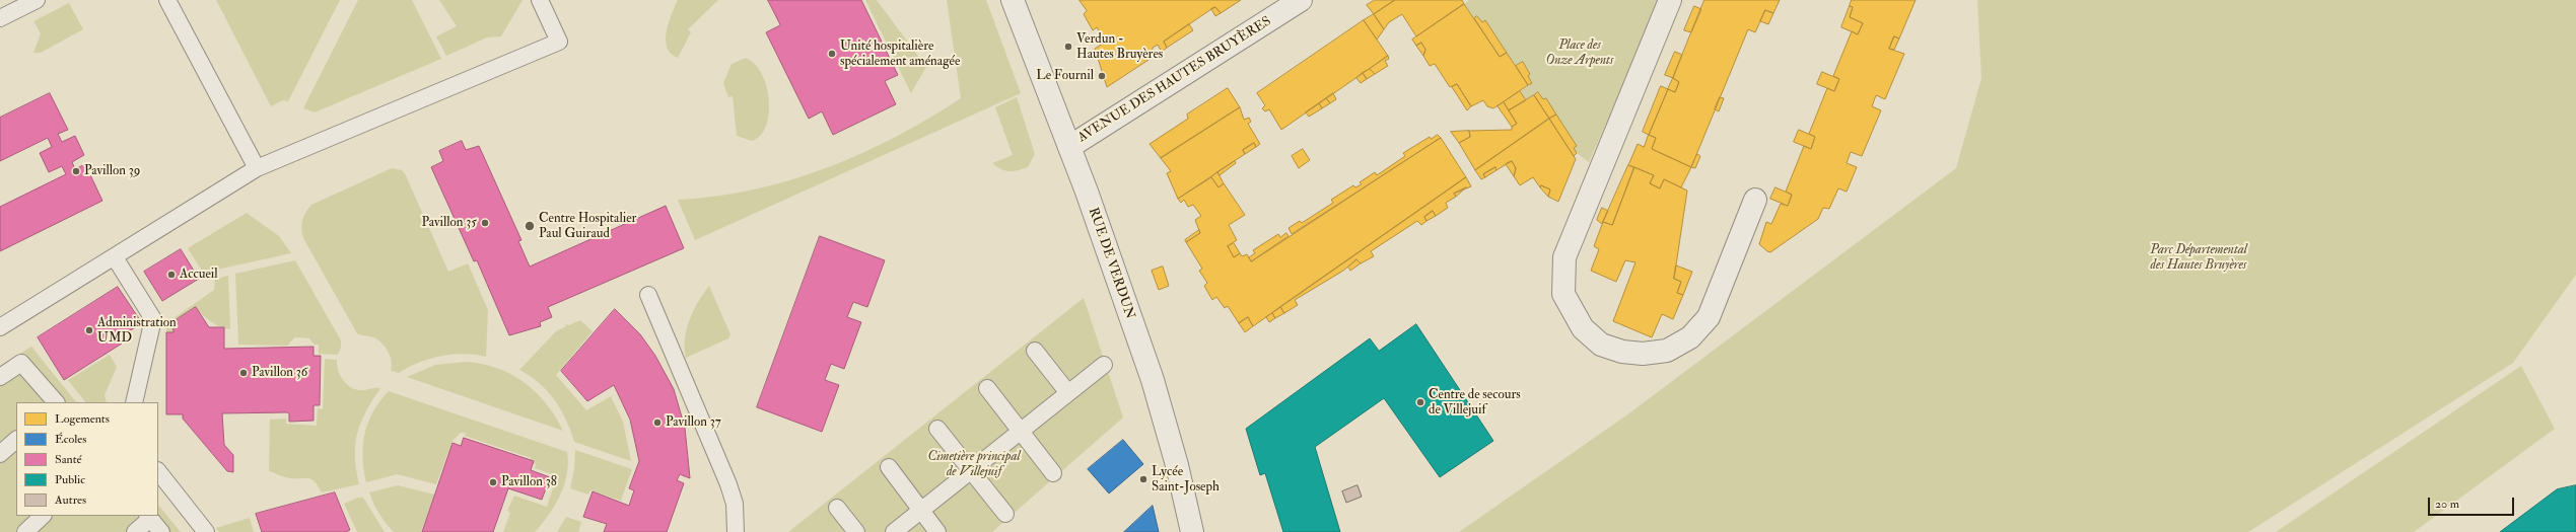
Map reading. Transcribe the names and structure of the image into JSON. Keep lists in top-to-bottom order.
{
  "streets": {
    "street": ["AVENUE DES HAUTES BRUYÈRES", "RUE DE VERDUN"]
  },
  "crossings": [
    ["AVENUE DES HAUTES BRUYÈRES", "RUE DE VERDUN"]
  ],
  "parks": ["Place des Onze Arpents", "Parc Départemental des Hautes Bruyères", "Cimetière principal de Villejuif"],
  "places": [
    "Verdun - Hautes Bruyères",
    "Unité hospitalière spécialement aménagée",
    "Le Fournil",
    "Pavillon 39",
    "Pavillon 35",
    "Centre Hospitalier Paul Guiraud",
    "Accueil",
    "Administration UMD",
    "Pavillon 36",
    "Centre de secours de Villejuif",
    "Pavillon 37",
    "Lycée Saint-Joseph",
    "Pavillon 38"
  ],
  "legend": [
    "Logements",
    "Écoles",
    "Santé",
    "Public",
    "Autres"
  ],
  "scale_bar": "20 m"
}
